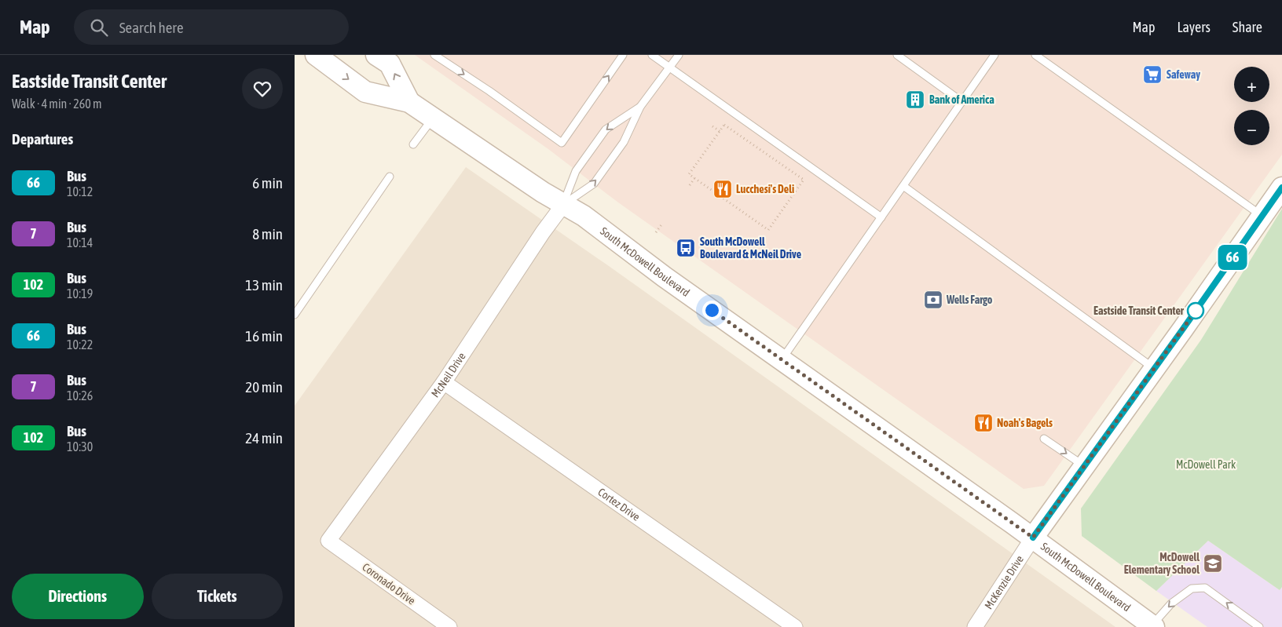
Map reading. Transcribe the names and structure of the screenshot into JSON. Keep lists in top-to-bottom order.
{
  "streets": {
    "main road": ["South McDowell Boulevard"],
    "street": [
      "McNeil Drive",
      "Cortez Drive",
      "McKenzie Drive",
      "Coronado Drive"
    ]
  },
  "crossings": [
    ["South McDowell Boulevard", "McNeil Drive"],
    ["South McDowell Boulevard", "McKenzie Drive"],
    ["McNeil Drive", "Cortez Drive"],
    ["McNeil Drive", "Coronado Drive"]
  ],
  "parks": ["McDowell Park"],
  "places": {
    "supermarket": ["Safeway"],
    "building": ["Bank of America"],
    "restaurant": ["Lucchesi's Deli", "Noah's Bagels"],
    "bus stop": ["South McDowell Boulevard & McNeil Drive"],
    "bank": ["Wells Fargo"],
    "other": ["Eastside Transit Center"],
    "school or university": ["McDowell Elementary School"]
  },
  "lines": ["bus line 66"],
  "page": {
    "header": "Map",
    "search": "Search here",
    "nav": ["Map", "Layers", "Share"],
    "heading": [
      ["Eastside Transit Center", "Walk · 4 min · 260 m"],
      "Departures"
    ],
    "on_map": "66",
    "map_buttons": ["+", "−"],
    "list": [
      {
        "mark": "66",
        "name": "Bus",
        "note": "10:12",
        "value": "6 min"
      },
      {
        "mark": "7",
        "name": "Bus",
        "note": "10:14",
        "value": "8 min"
      },
      {
        "mark": "102",
        "name": "Bus",
        "note": "10:19",
        "value": "13 min"
      },
      {
        "mark": "66",
        "name": "Bus",
        "note": "10:22",
        "value": "16 min"
      },
      {
        "mark": "7",
        "name": "Bus",
        "note": "10:26",
        "value": "20 min"
      },
      {
        "mark": "102",
        "name": "Bus",
        "note": "10:30",
        "value": "24 min"
      }
    ],
    "buttons": ["Directions", "Tickets"]
  }
}
